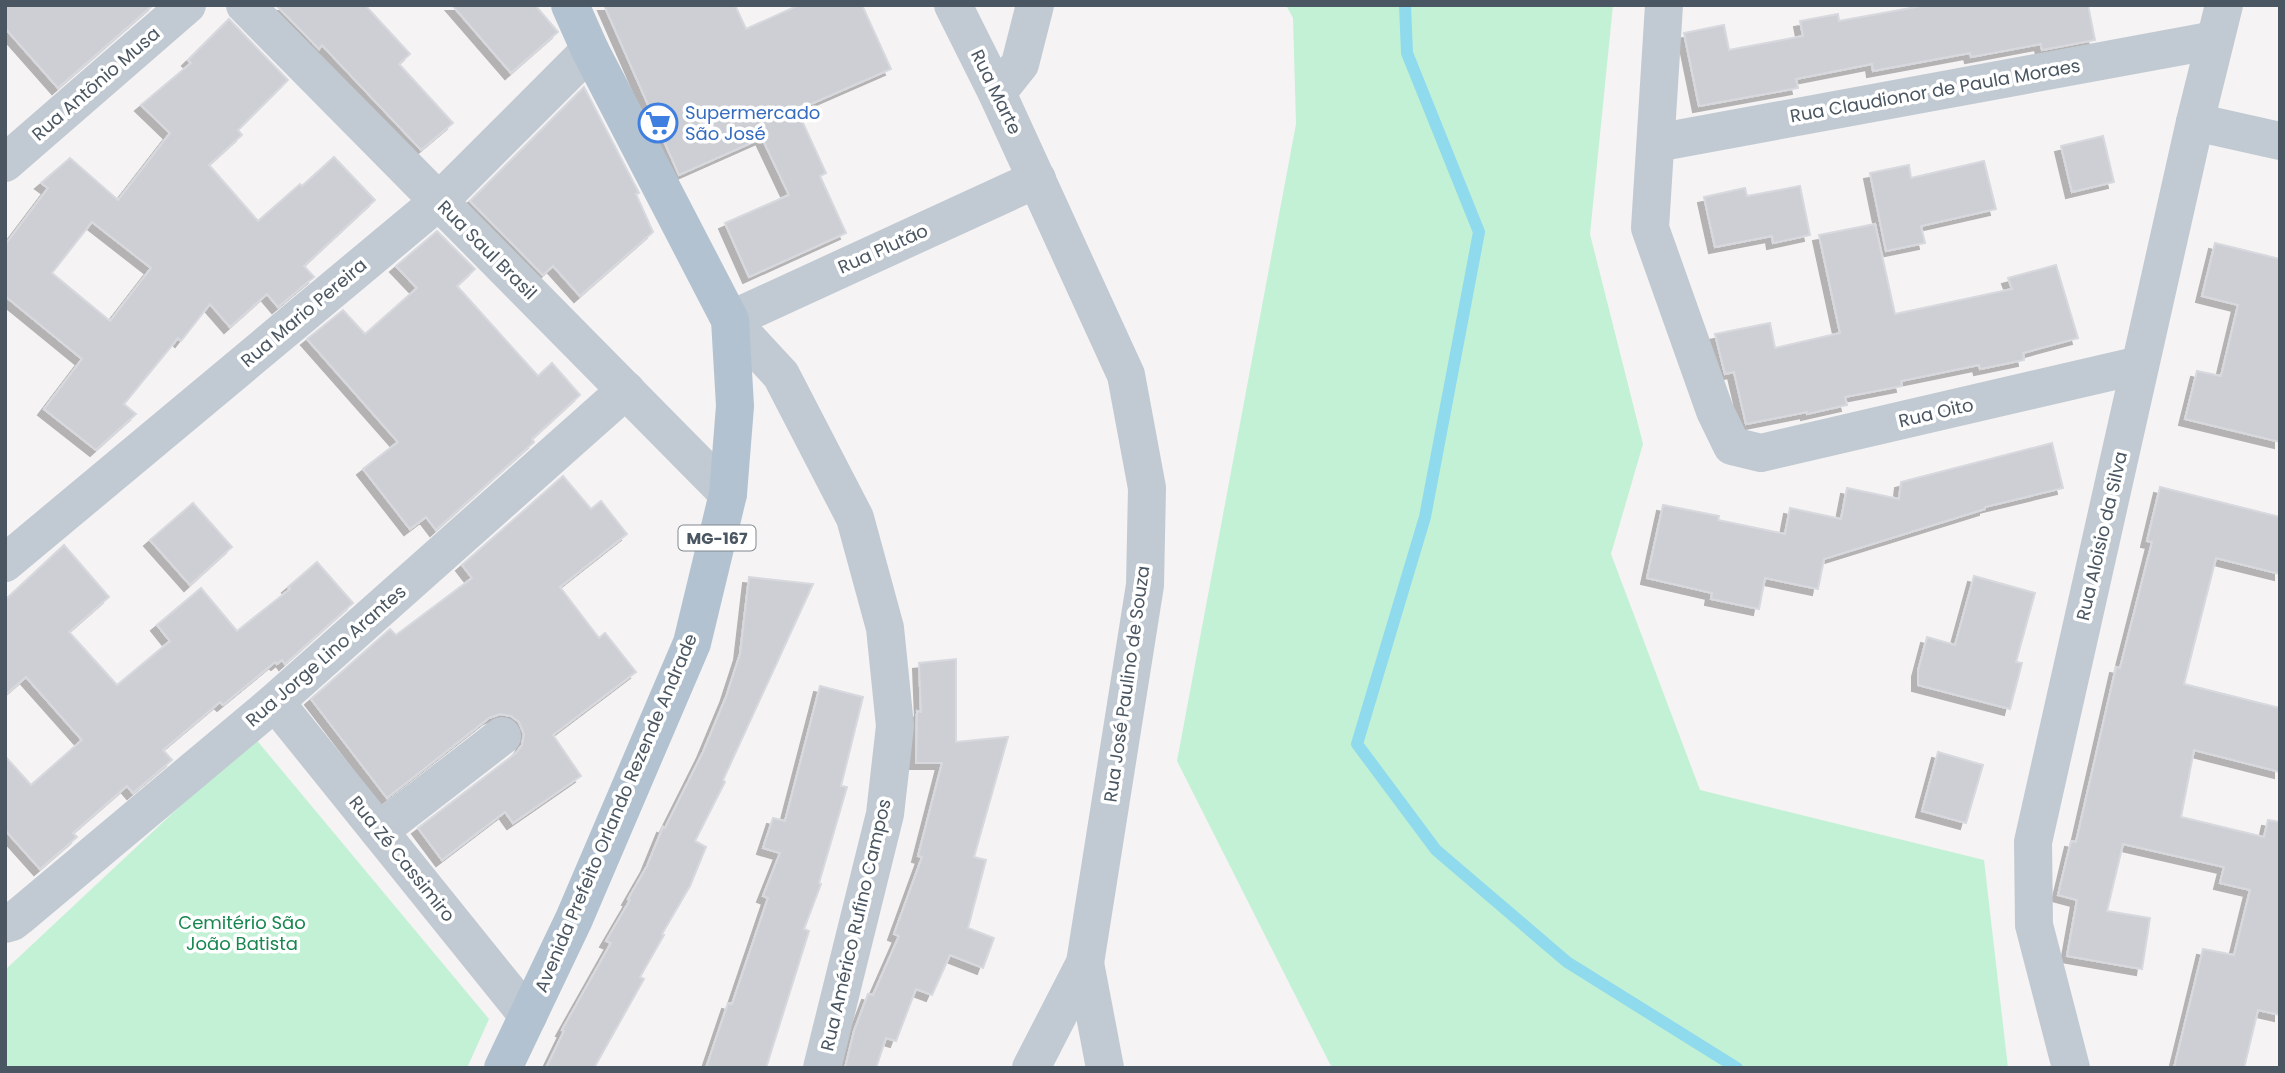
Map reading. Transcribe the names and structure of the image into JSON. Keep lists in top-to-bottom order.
{
  "streets": {
    "main road": ["MG-167", "Avenida Prefeito Orlando Rezende Andrade"],
    "street": [
      "Rua Antônio Musa",
      "Rua Claudionor de Paula Moraes",
      "Rua Marte",
      "Rua Plutão",
      "Rua Saul Brasil",
      "Rua Mario Pereira",
      "Rua Oito",
      "Rua Aloisio da Silva",
      "Rua Jorge Lino Arantes",
      "Rua José Paulino de Souza",
      "Rua Zé Cassimiro",
      "Rua Américo Rufino Campos"
    ]
  },
  "crossings": [
    ["Rua Claudionor de Paula Moraes", "Rua Oito"],
    ["Rua Claudionor de Paula Moraes", "Rua Aloisio da Silva"],
    ["Rua Marte", "Rua Plutão"],
    ["Rua Marte", "Rua José Paulino de Souza"],
    ["Rua Plutão", "Rua José Paulino de Souza"],
    ["Rua Plutão", "Avenida Prefeito Orlando Rezende Andrade"],
    ["Rua Plutão", "Rua Américo Rufino Campos"],
    ["Rua Saul Brasil", "Rua Mario Pereira"],
    ["Rua Saul Brasil", "Rua Jorge Lino Arantes"],
    ["Rua Saul Brasil", "Avenida Prefeito Orlando Rezende Andrade"],
    ["Rua Mario Pereira", "Avenida Prefeito Orlando Rezende Andrade"],
    ["Rua Oito", "Rua Aloisio da Silva"],
    ["Rua Jorge Lino Arantes", "Rua Zé Cassimiro"],
    ["Avenida Prefeito Orlando Rezende Andrade", "Rua Zé Cassimiro"],
    ["Avenida Prefeito Orlando Rezende Andrade", "Rua Américo Rufino Campos"]
  ],
  "parks": ["Cemitério São João Batista"],
  "places": {
    "supermarket": ["Supermercado São José"]
  }
}
